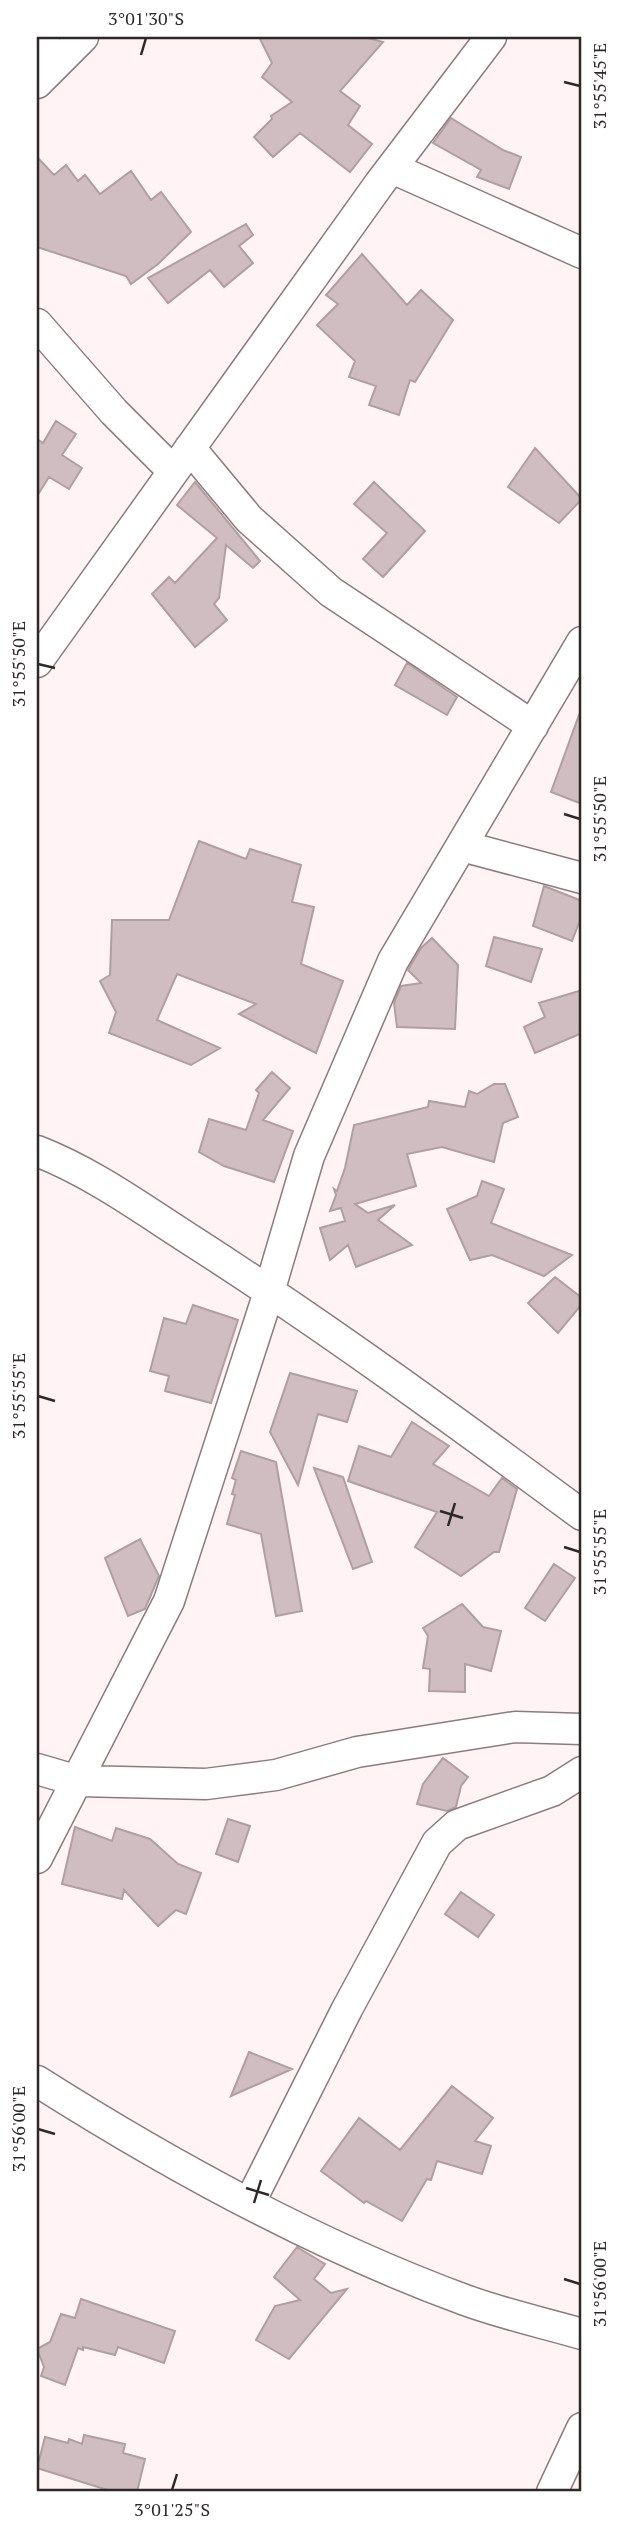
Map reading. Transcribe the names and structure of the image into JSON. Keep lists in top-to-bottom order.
{
  "coordinates": [
    "3°01'30\"S",
    "31°55'45\"E",
    "31°55'50\"E",
    "31°55'55\"E",
    "31°56'00\"E",
    "3°01'25\"S"
  ]
}
